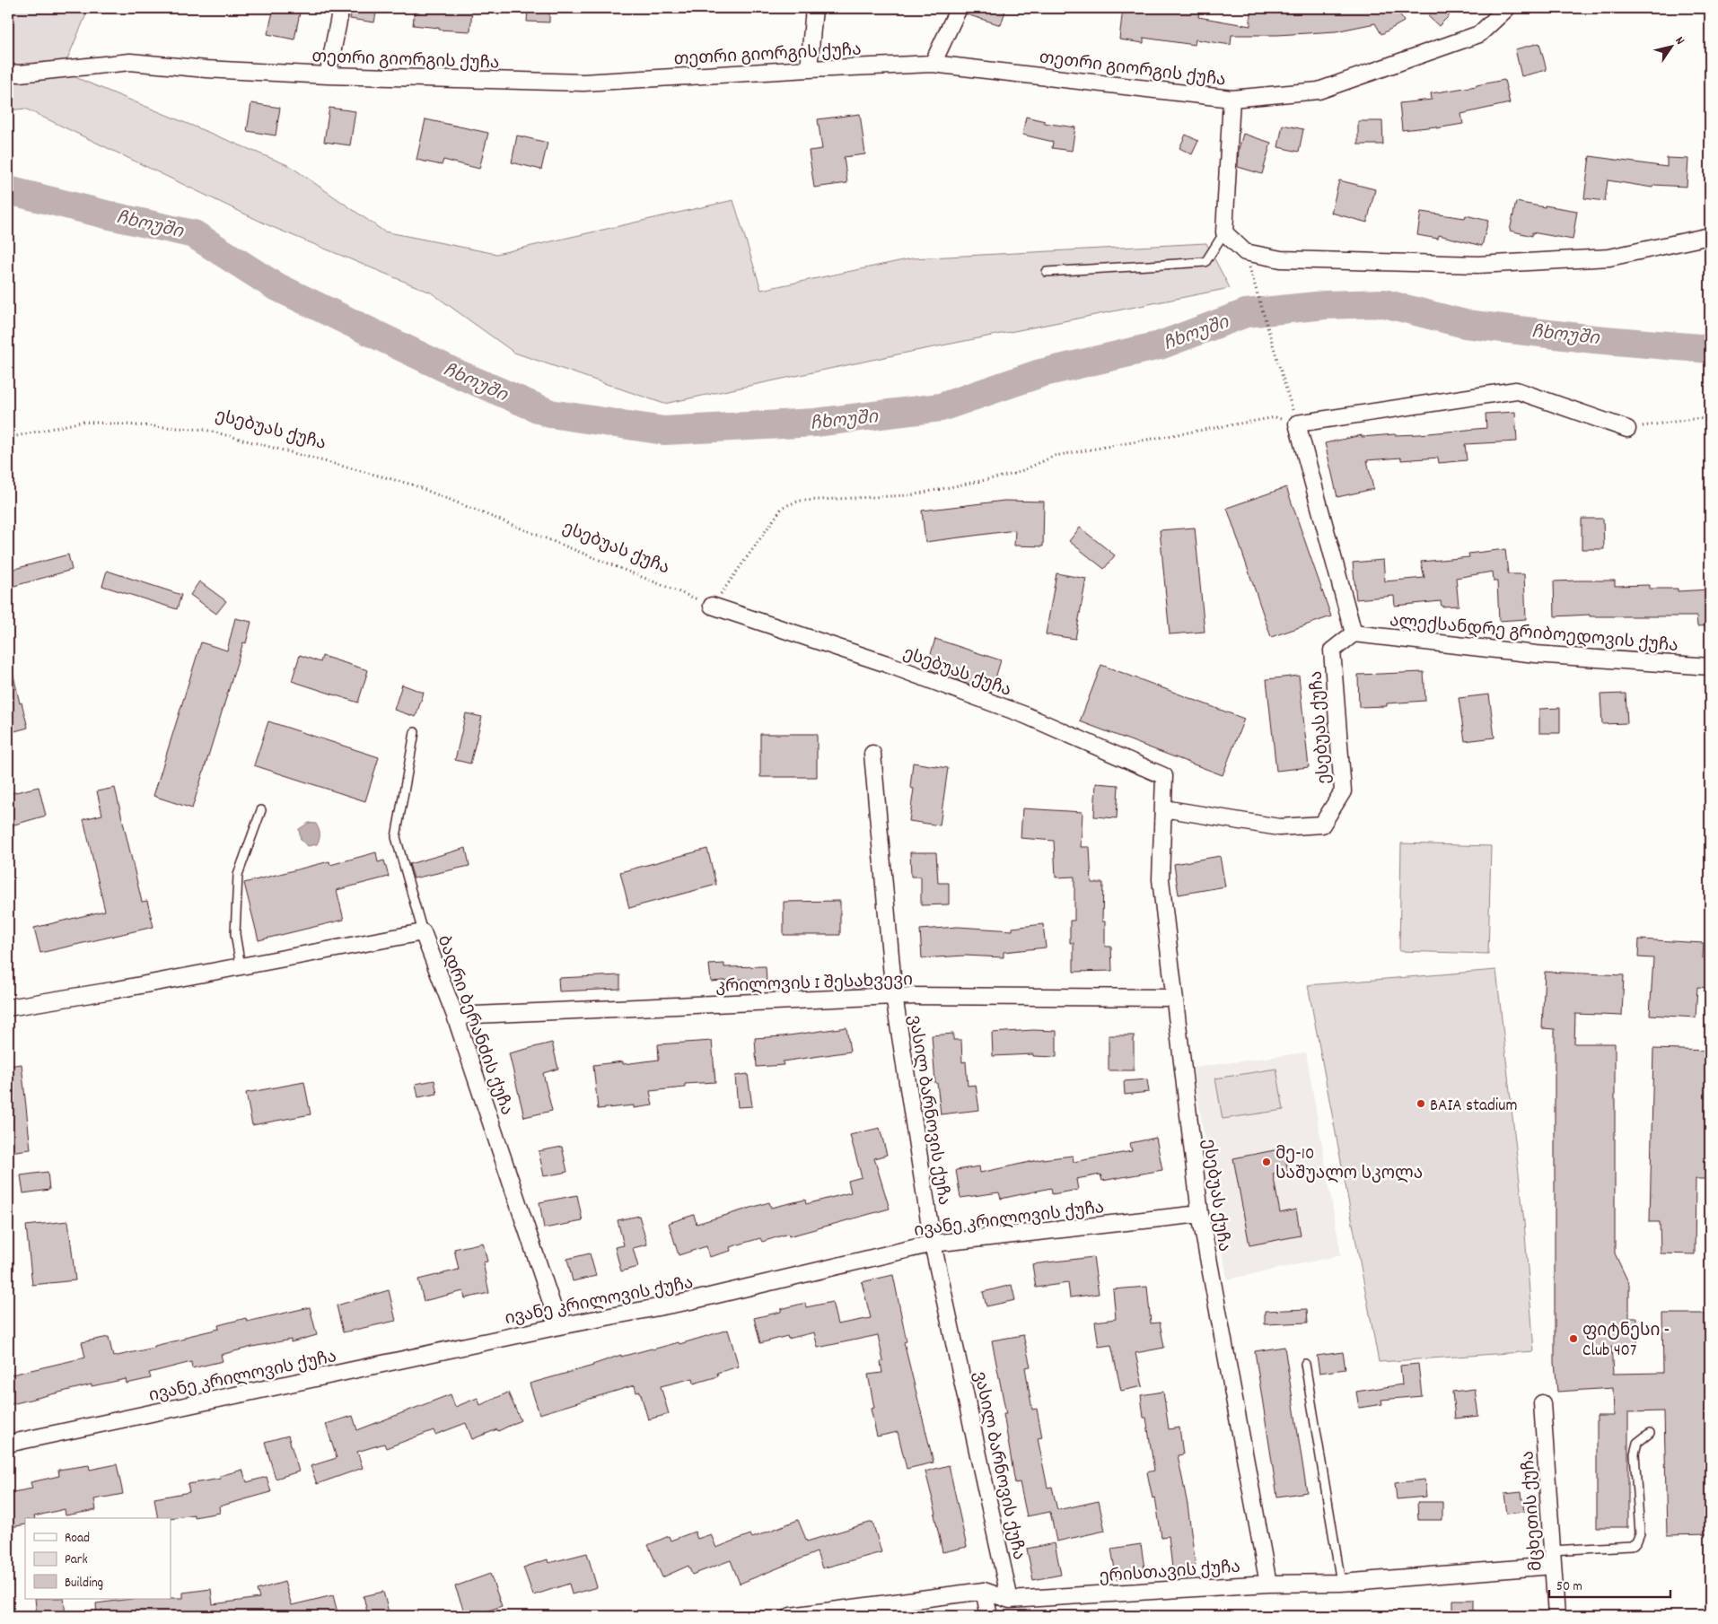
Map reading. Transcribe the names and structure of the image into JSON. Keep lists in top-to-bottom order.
{
  "streets": {
    "street": [
      "თეთრი გიორგის ქუჩა",
      "ესებუას ქუჩა",
      "ალექსანდრე გრიბოედოვის ქუჩა",
      "კრილოვის I შესახვევი",
      "ბადრი ბერანძის ქუჩა",
      "ვასილ ბარნოვის ქუჩა",
      "ივანე კრილოვის ქუჩა",
      "მცხეთის ქუჩა",
      "ერისთავის ქუჩა"
    ]
  },
  "crossings": [
    ["ესებუას ქუჩა", "ალექსანდრე გრიბოედოვის ქუჩა"],
    ["ესებუას ქუჩა", "კრილოვის I შესახვევი"],
    ["ესებუას ქუჩა", "ივანე კრილოვის ქუჩა"],
    ["ესებუას ქუჩა", "ერისთავის ქუჩა"],
    ["კრილოვის I შესახვევი", "ბადრი ბერანძის ქუჩა"],
    ["კრილოვის I შესახვევი", "ვასილ ბარნოვის ქუჩა"],
    ["ბადრი ბერანძის ქუჩა", "ივანე კრილოვის ქუჩა"],
    ["ვასილ ბარნოვის ქუჩა", "ივანე კრილოვის ქუჩა"],
    ["ვასილ ბარნოვის ქუჩა", "ერისთავის ქუჩა"],
    ["მცხეთის ქუჩა", "ერისთავის ქუჩა"]
  ],
  "water": ["ჩხოუში"],
  "places": ["BAIA stadium", "მე-10 საშუალო სკოლა", "ფიტნესი - Club 407"],
  "legend": ["Road", "Park", "Building"],
  "scale_bar": "50 m",
  "north": "top right"
}
